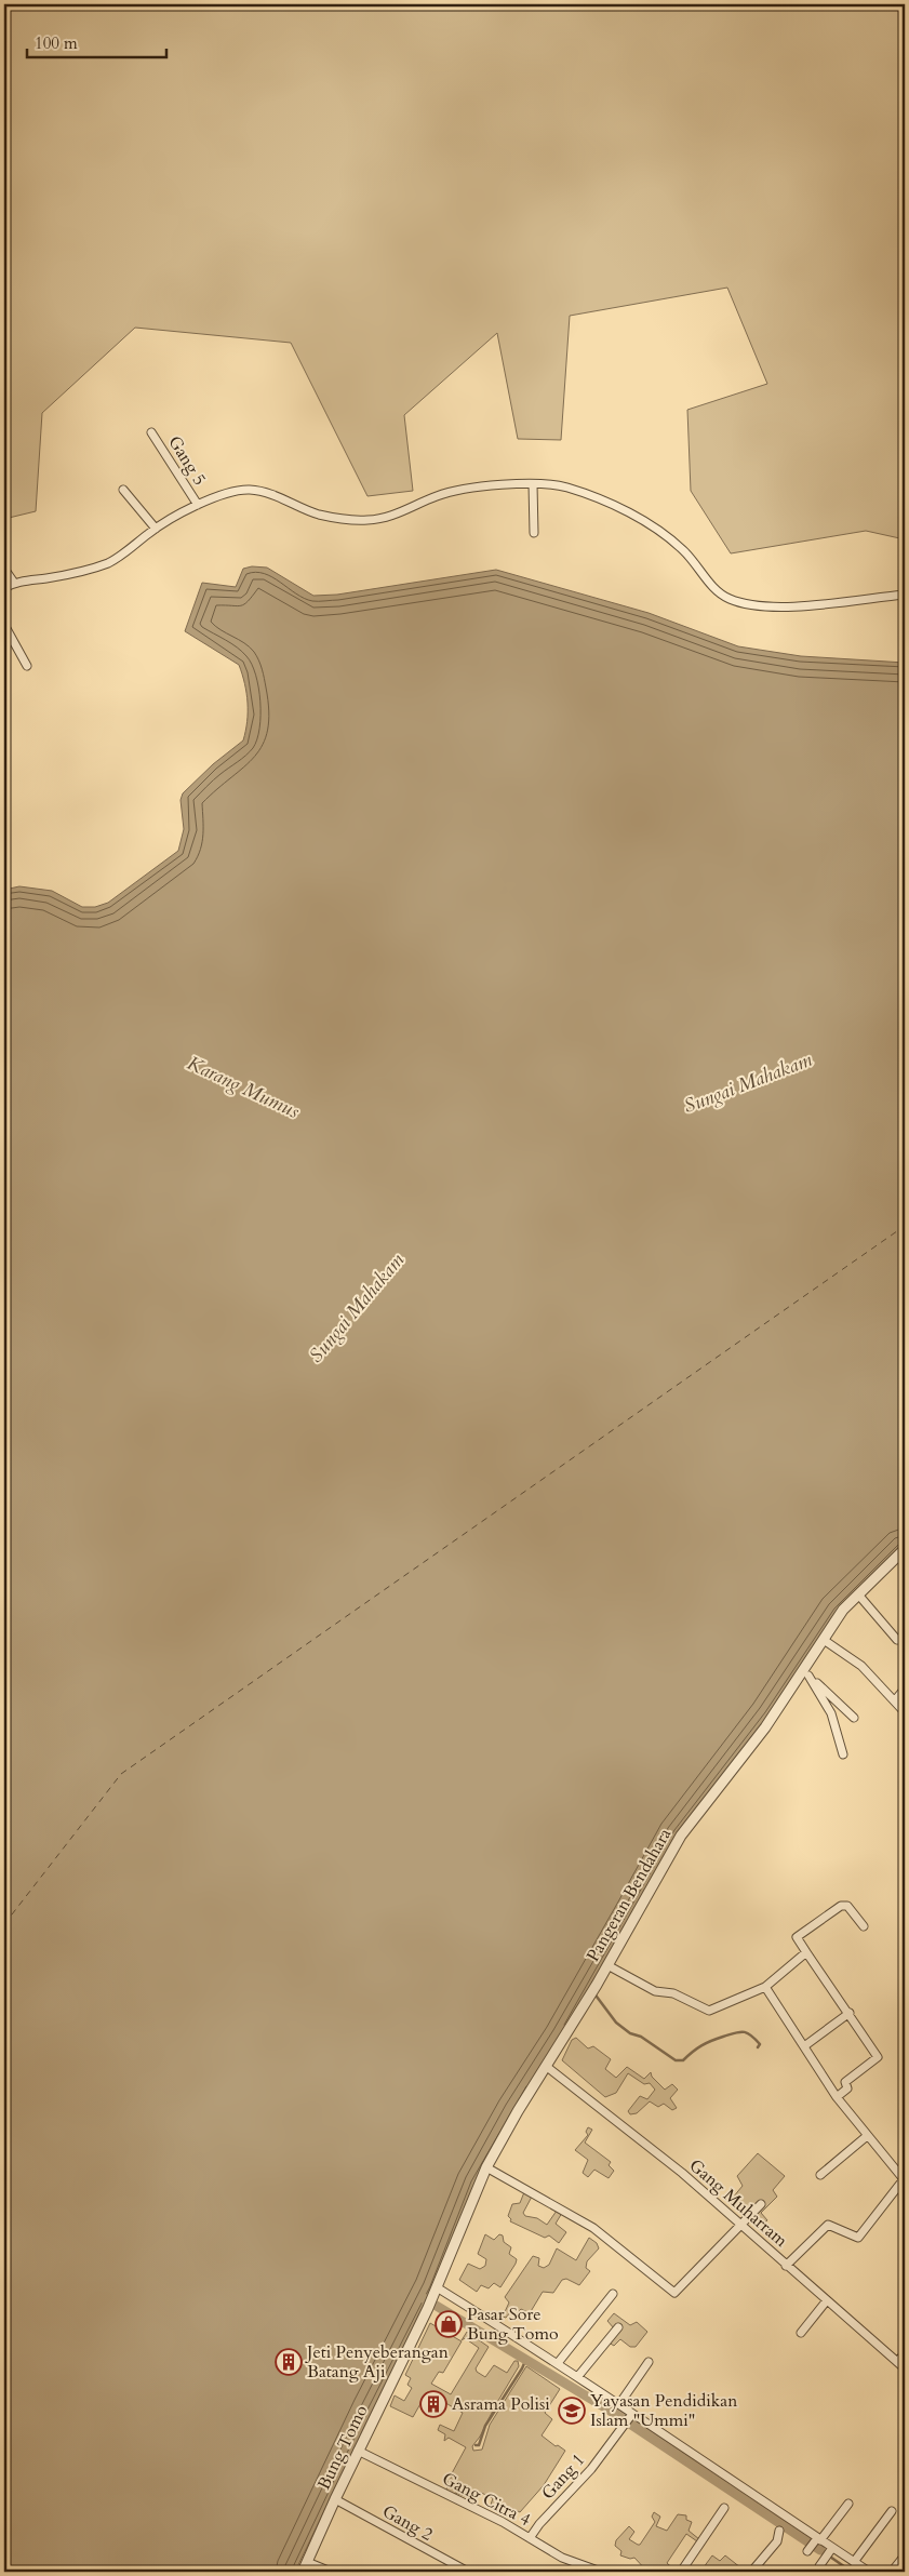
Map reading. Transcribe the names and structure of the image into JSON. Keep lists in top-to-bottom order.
{
  "streets": {
    "street": [
      "Gang 5",
      "Pangeran Bendahara",
      "Gang Muharram",
      "Bung Tomo",
      "Gang 1",
      "Gang Citra 4",
      "Gang 2"
    ]
  },
  "crossings": [
    ["Pangeran Bendahara", "Gang Muharram"],
    ["Pangeran Bendahara", "Bung Tomo"],
    ["Bung Tomo", "Gang Citra 4"],
    ["Bung Tomo", "Gang 2"],
    ["Gang 1", "Gang Citra 4"]
  ],
  "water": ["Sungai Mahakam", "Karang Mumus"],
  "places": {
    "shop": ["Pasar Sore Bung Tomo"],
    "building": ["Jeti Penyeberangan Batang Aji", "Asrama Polisi"],
    "school or university": ["Yayasan Pendidikan Islam \"Ummi\""]
  },
  "scale_bar": "100 m"
}
